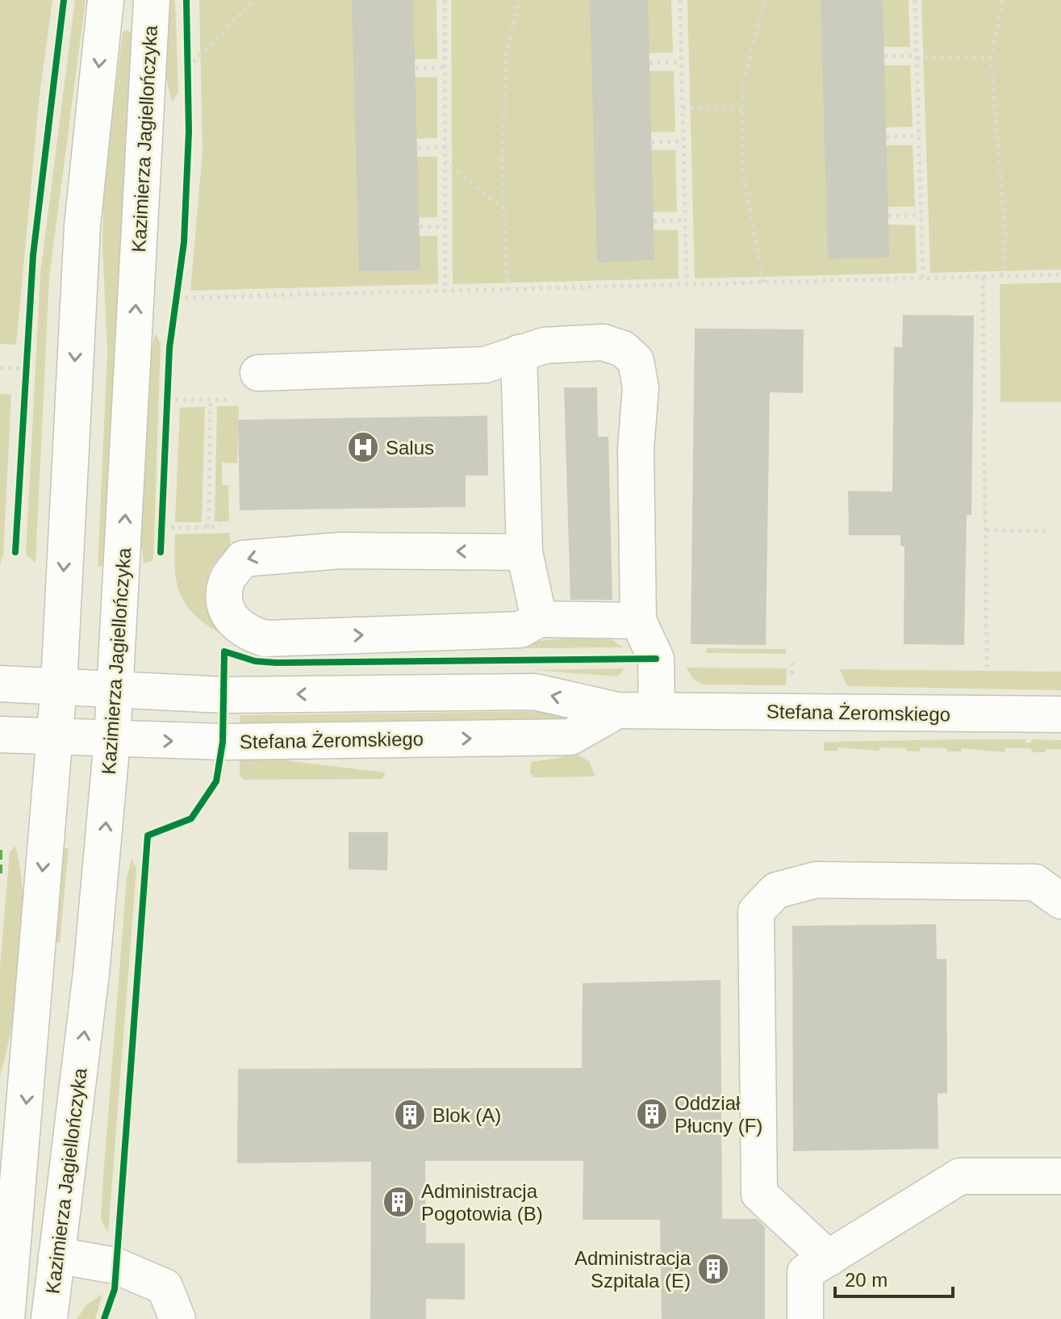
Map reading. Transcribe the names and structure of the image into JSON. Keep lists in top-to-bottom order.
{
  "streets": {
    "main road": ["Kazimierza Jagiellończyka", "Stefana Żeromskiego"]
  },
  "crossings": [
    ["Kazimierza Jagiellończyka", "Stefana Żeromskiego"]
  ],
  "places": {
    "hospital": ["Salus"],
    "building": [
      "Oddział Płucny (F)",
      "Blok (A)",
      "Administracja Pogotowia (B)",
      "Administracja Szpitala (E)"
    ]
  },
  "scale_bar": "20 m"
}
